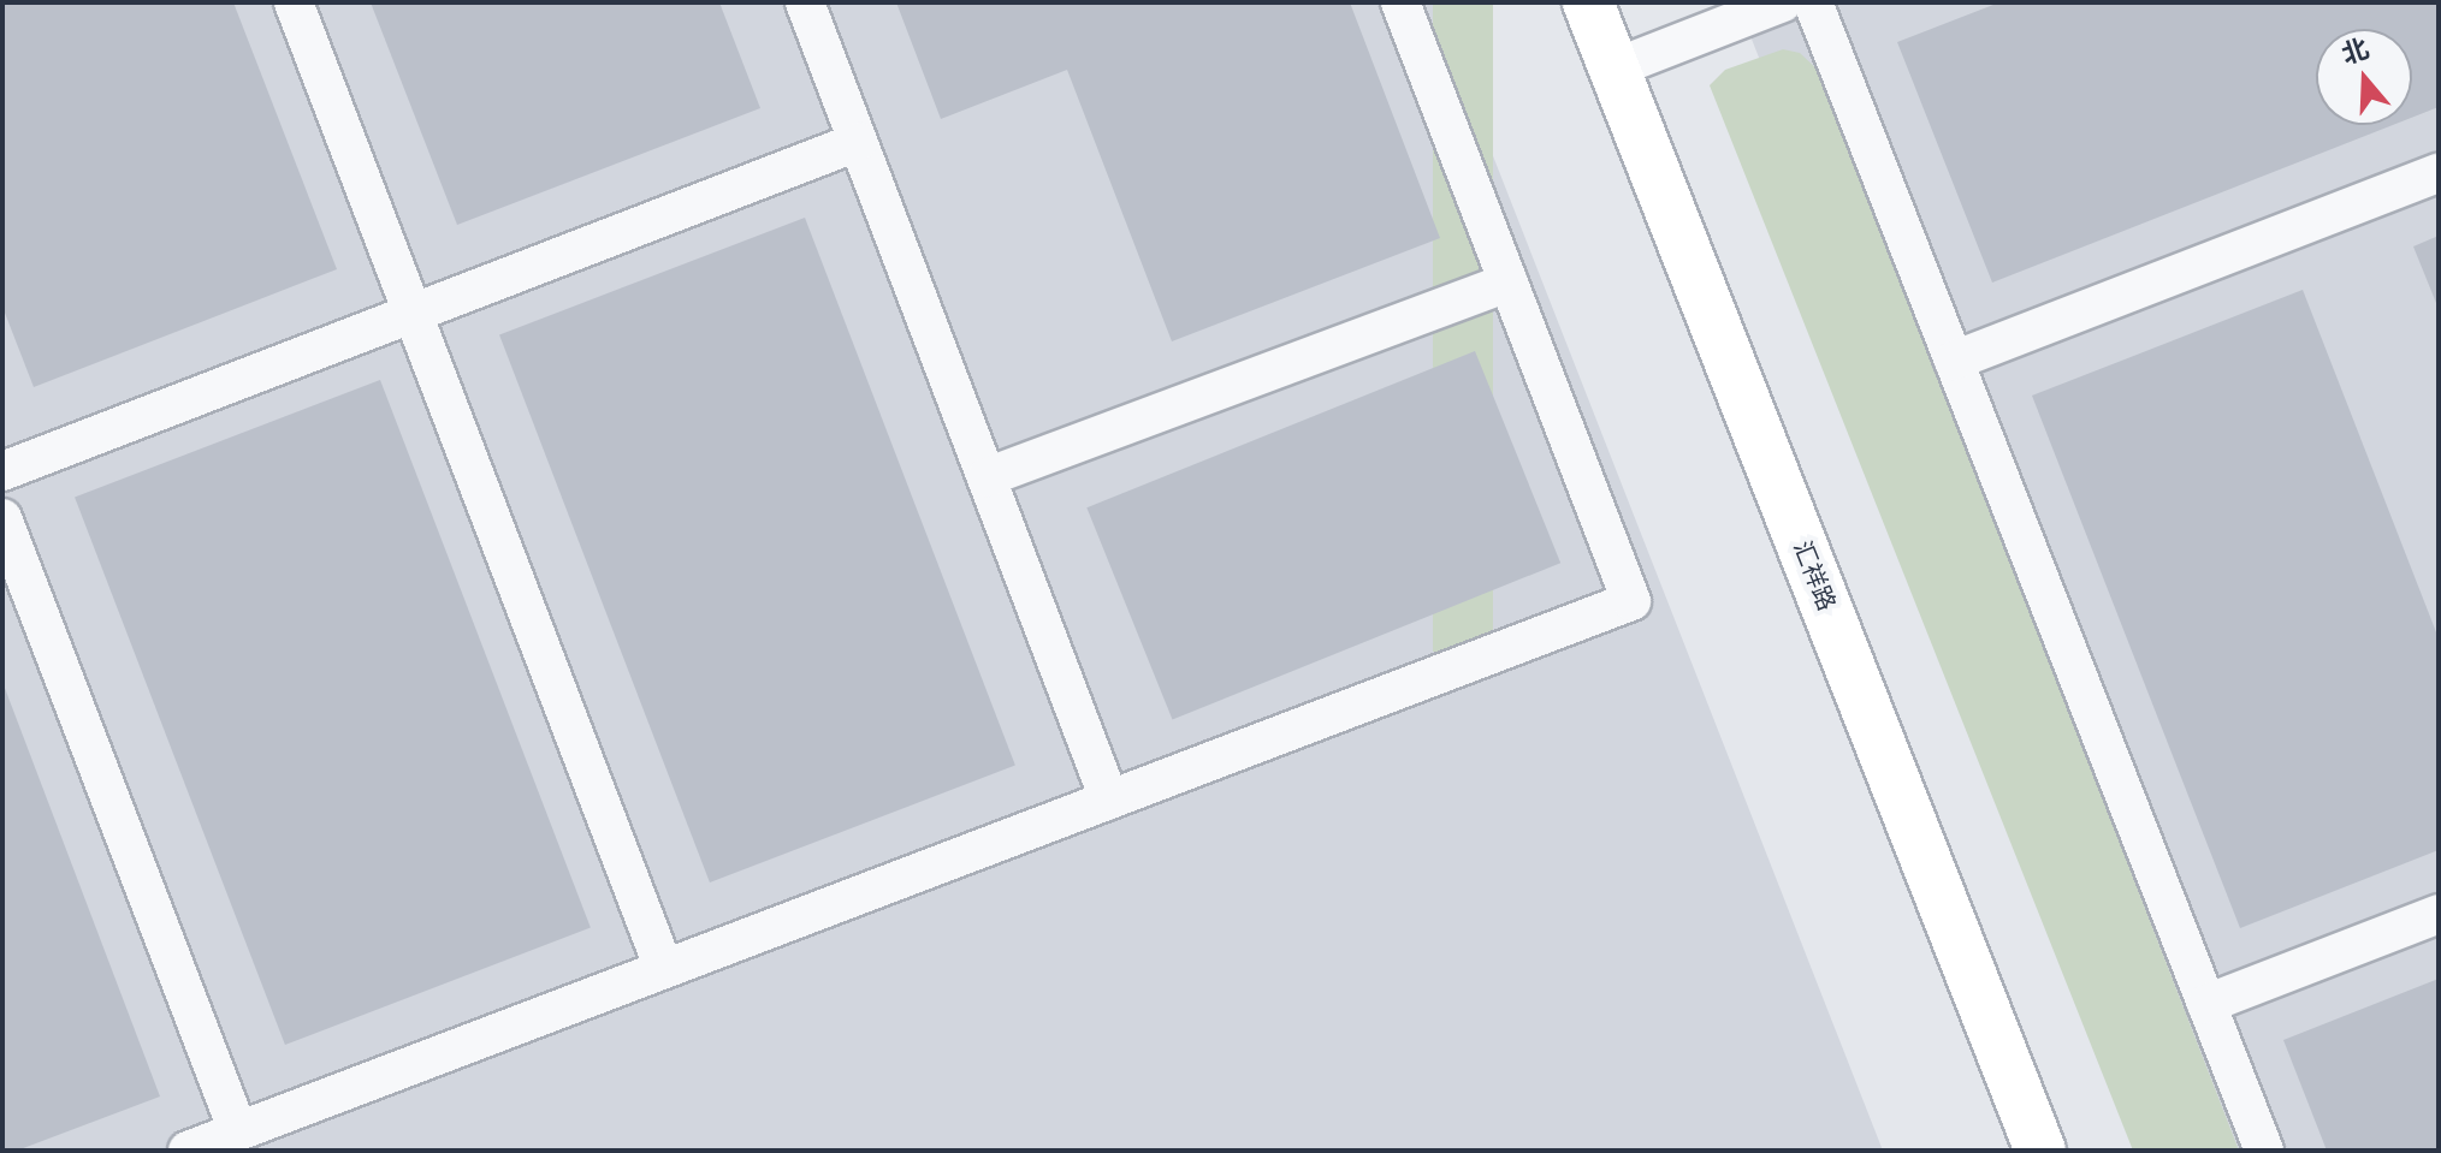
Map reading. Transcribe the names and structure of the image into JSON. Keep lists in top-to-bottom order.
{
  "streets": {
    "main road": ["汇祥路"]
  },
  "north": "top"
}
